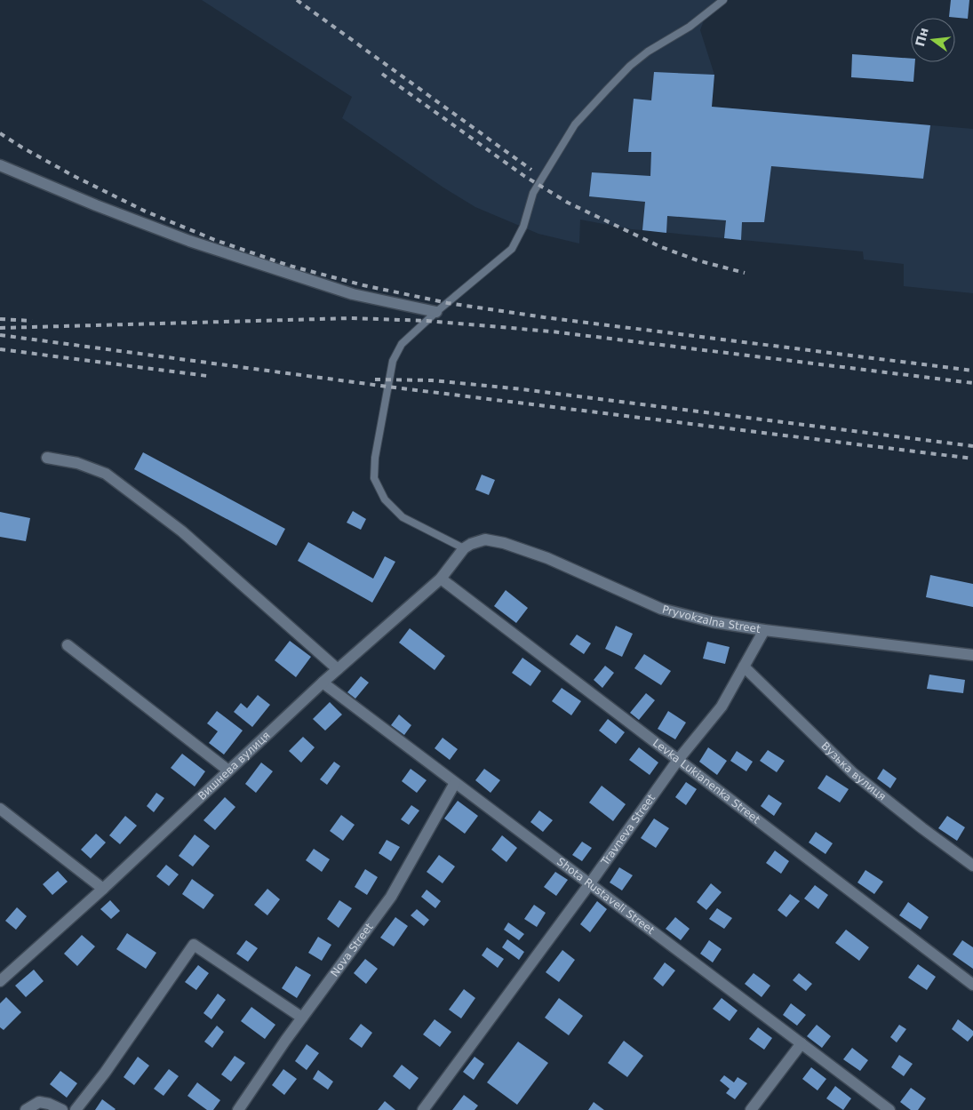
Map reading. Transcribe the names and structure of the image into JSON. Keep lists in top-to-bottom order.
{
  "streets": {
    "street": [
      "Pryvokzalna Street",
      "Вишнева вулиця",
      "Вузька вулиця",
      "Levka Lukianenka Street",
      "Travneva Street",
      "Shota Rustaveli Street",
      "Nova Street"
    ]
  },
  "crossings": [
    ["Pryvokzalna Street", "Вишнева вулиця"],
    ["Pryvokzalna Street", "Travneva Street"],
    ["Вишнева вулиця", "Levka Lukianenka Street"],
    ["Вишнева вулиця", "Shota Rustaveli Street"],
    ["Вузька вулиця", "Travneva Street"],
    ["Levka Lukianenka Street", "Travneva Street"],
    ["Travneva Street", "Shota Rustaveli Street"],
    ["Shota Rustaveli Street", "Nova Street"]
  ],
  "north": "left"
}
